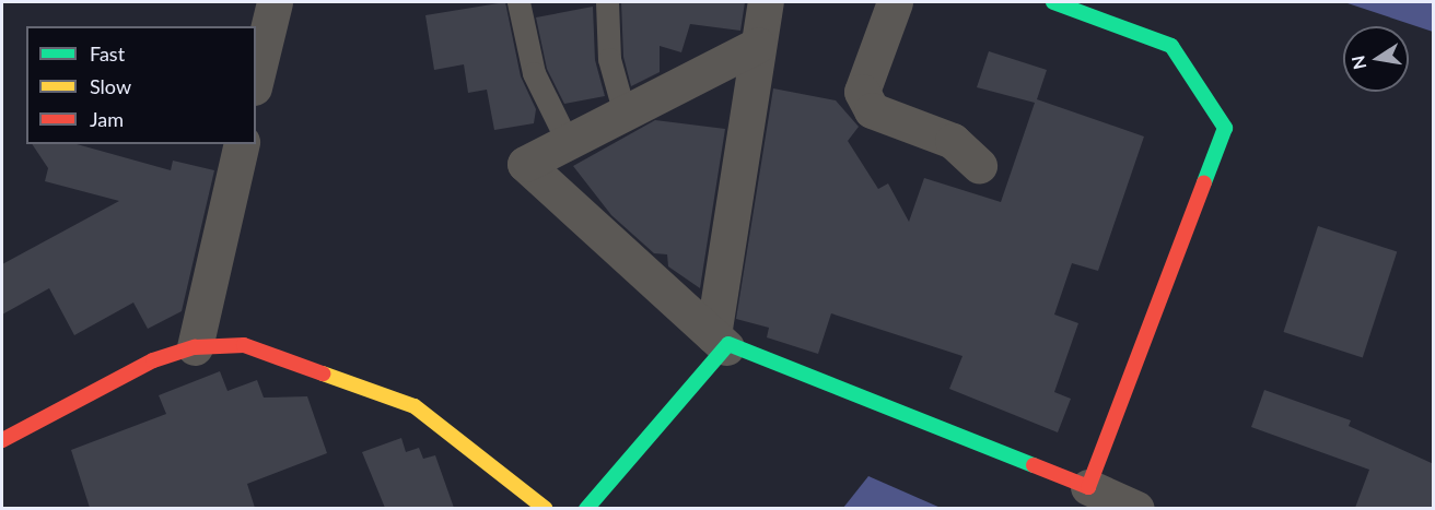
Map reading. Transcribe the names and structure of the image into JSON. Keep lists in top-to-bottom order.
{
  "legend": ["Fast", "Slow", "Jam"],
  "north": "left"
}
